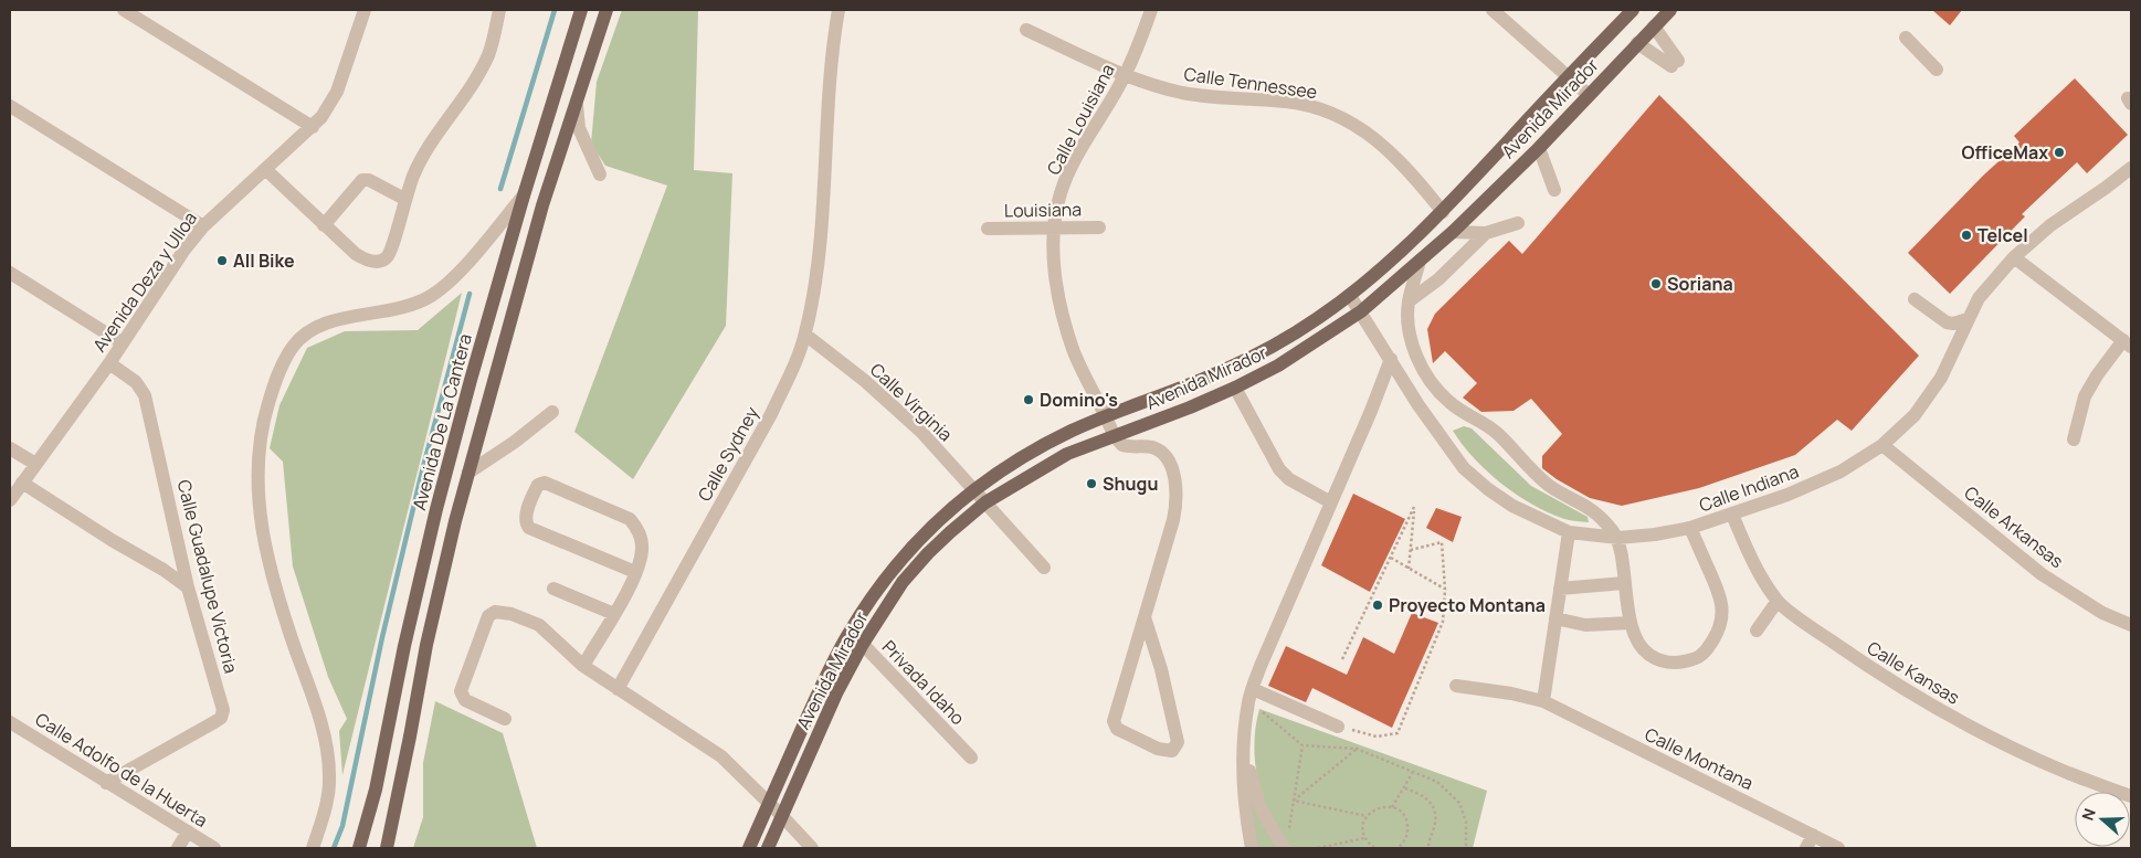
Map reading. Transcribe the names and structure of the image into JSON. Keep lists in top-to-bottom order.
{
  "streets": {
    "main road": ["Avenida Mirador", "Avenida De La Cantera"],
    "street": [
      "Calle Tennessee",
      "Calle Louisiana",
      "Louisiana",
      "Avenida Deza y Ulloa",
      "Calle Virginia",
      "Calle Sydney",
      "Calle Indiana",
      "Calle Arkansas",
      "Calle Guadalupe Victoria",
      "Calle Kansas",
      "Privada Idaho",
      "Calle Montana",
      "Calle Adolfo de la Huerta"
    ]
  },
  "crossings": [
    ["Calle Tennessee", "Avenida Mirador"],
    ["Calle Tennessee", "Calle Louisiana"],
    ["Avenida Mirador", "Calle Louisiana"],
    ["Avenida Mirador", "Calle Virginia"],
    ["Avenida Mirador", "Calle Indiana"],
    ["Avenida Mirador", "Privada Idaho"],
    ["Calle Louisiana", "Louisiana"],
    ["Avenida Deza y Ulloa", "Calle Guadalupe Victoria"],
    ["Calle Virginia", "Calle Sydney"],
    ["Calle Indiana", "Calle Arkansas"],
    ["Calle Indiana", "Calle Kansas"],
    ["Calle Guadalupe Victoria", "Calle Adolfo de la Huerta"]
  ],
  "places": [
    "OfficeMax",
    "Telcel",
    "All Bike",
    "Soriana",
    "Domino's",
    "Shugu",
    "Proyecto Montana"
  ],
  "north": "left"
}
